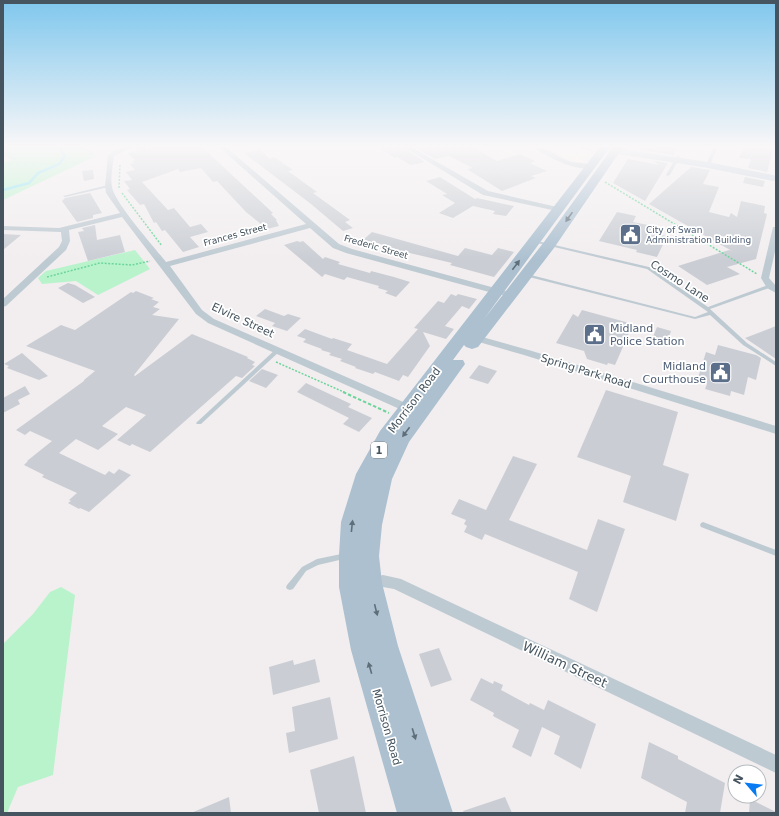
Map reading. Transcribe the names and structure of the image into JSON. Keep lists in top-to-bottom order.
{
  "streets": {
    "main road": ["Morrison Road", "1"],
    "street": [
      "Frances Street",
      "Frederic Street",
      "Elvire Street",
      "Spring Park Road",
      "William Street"
    ],
    "lane": ["Cosmo Lane"]
  },
  "crossings": [
    ["Frances Street", "Frederic Street"],
    ["Frances Street", "Elvire Street"],
    ["Frederic Street", "Morrison Road"],
    ["Cosmo Lane", "Morrison Road"],
    ["Elvire Street", "Morrison Road"],
    ["Spring Park Road", "Morrison Road"],
    ["Morrison Road", "William Street"]
  ],
  "places": {
    "public building": ["City of Swan Administration Building", "Midland Police Station", "Midland Courthouse"]
  },
  "north": "top left"
}
